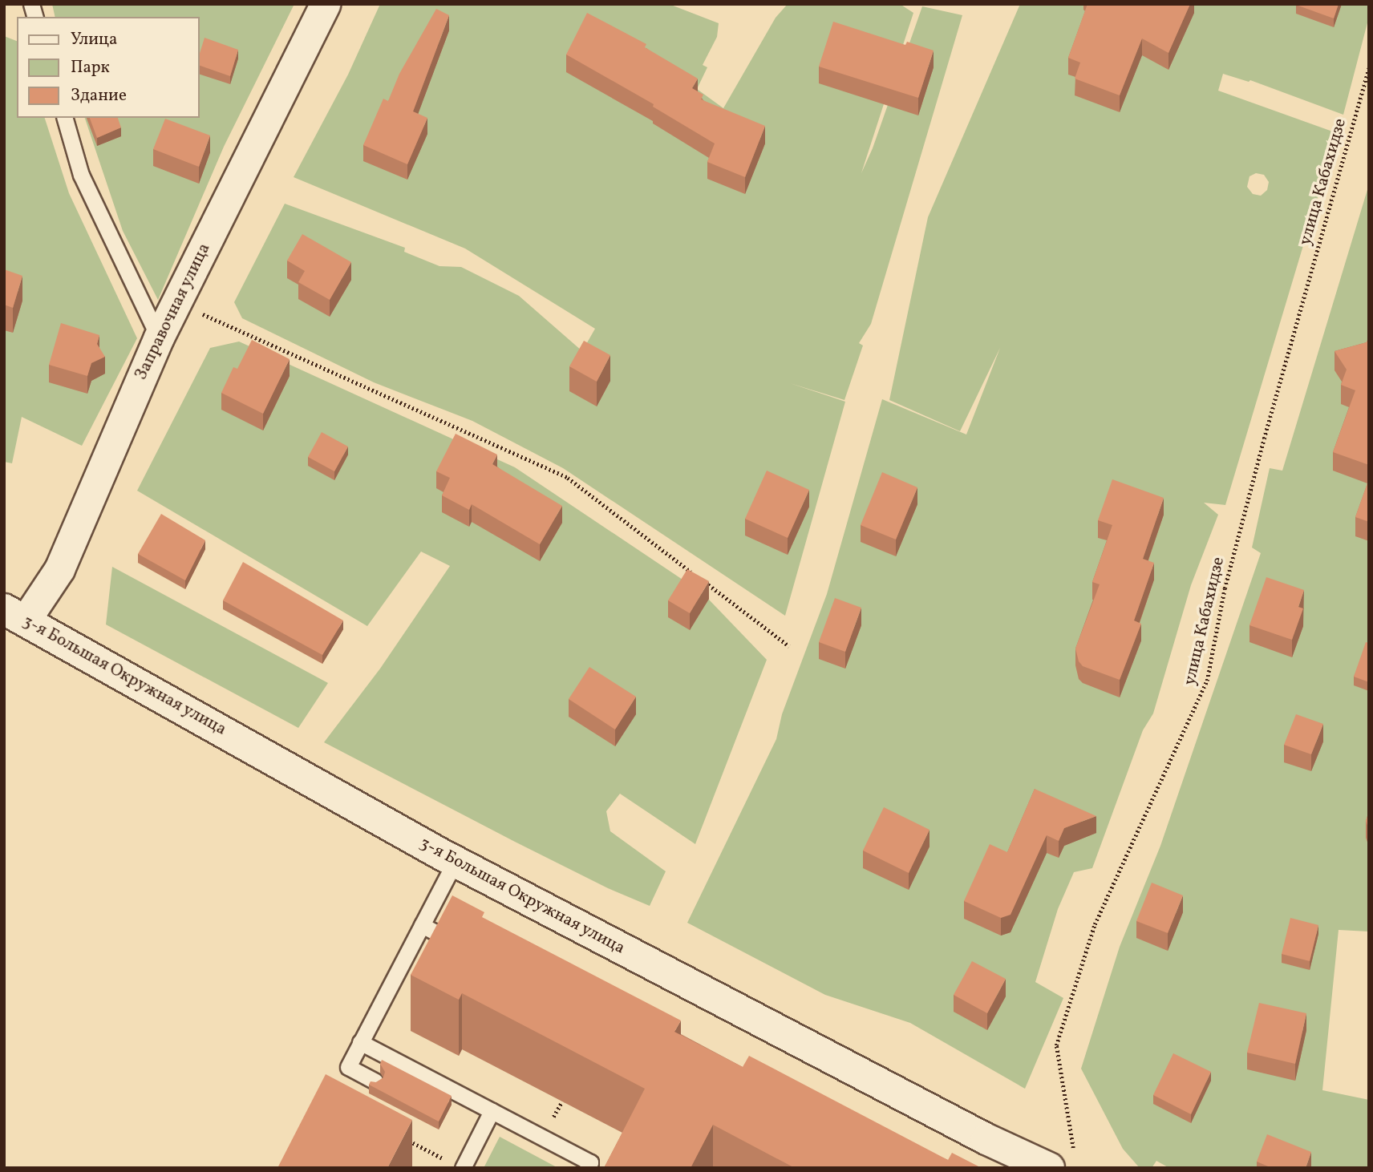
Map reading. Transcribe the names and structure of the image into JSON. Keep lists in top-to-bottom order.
{
  "streets": {
    "street": ["Заправочная улица", "3-я Большая Окружная улица"],
    "path": ["улица Кабахидзе"]
  },
  "crossings": [
    ["улица Кабахидзе", "3-я Большая Окружная улица"],
    ["Заправочная улица", "3-я Большая Окружная улица"]
  ],
  "legend": ["Улица", "Парк", "Здание"]
}
